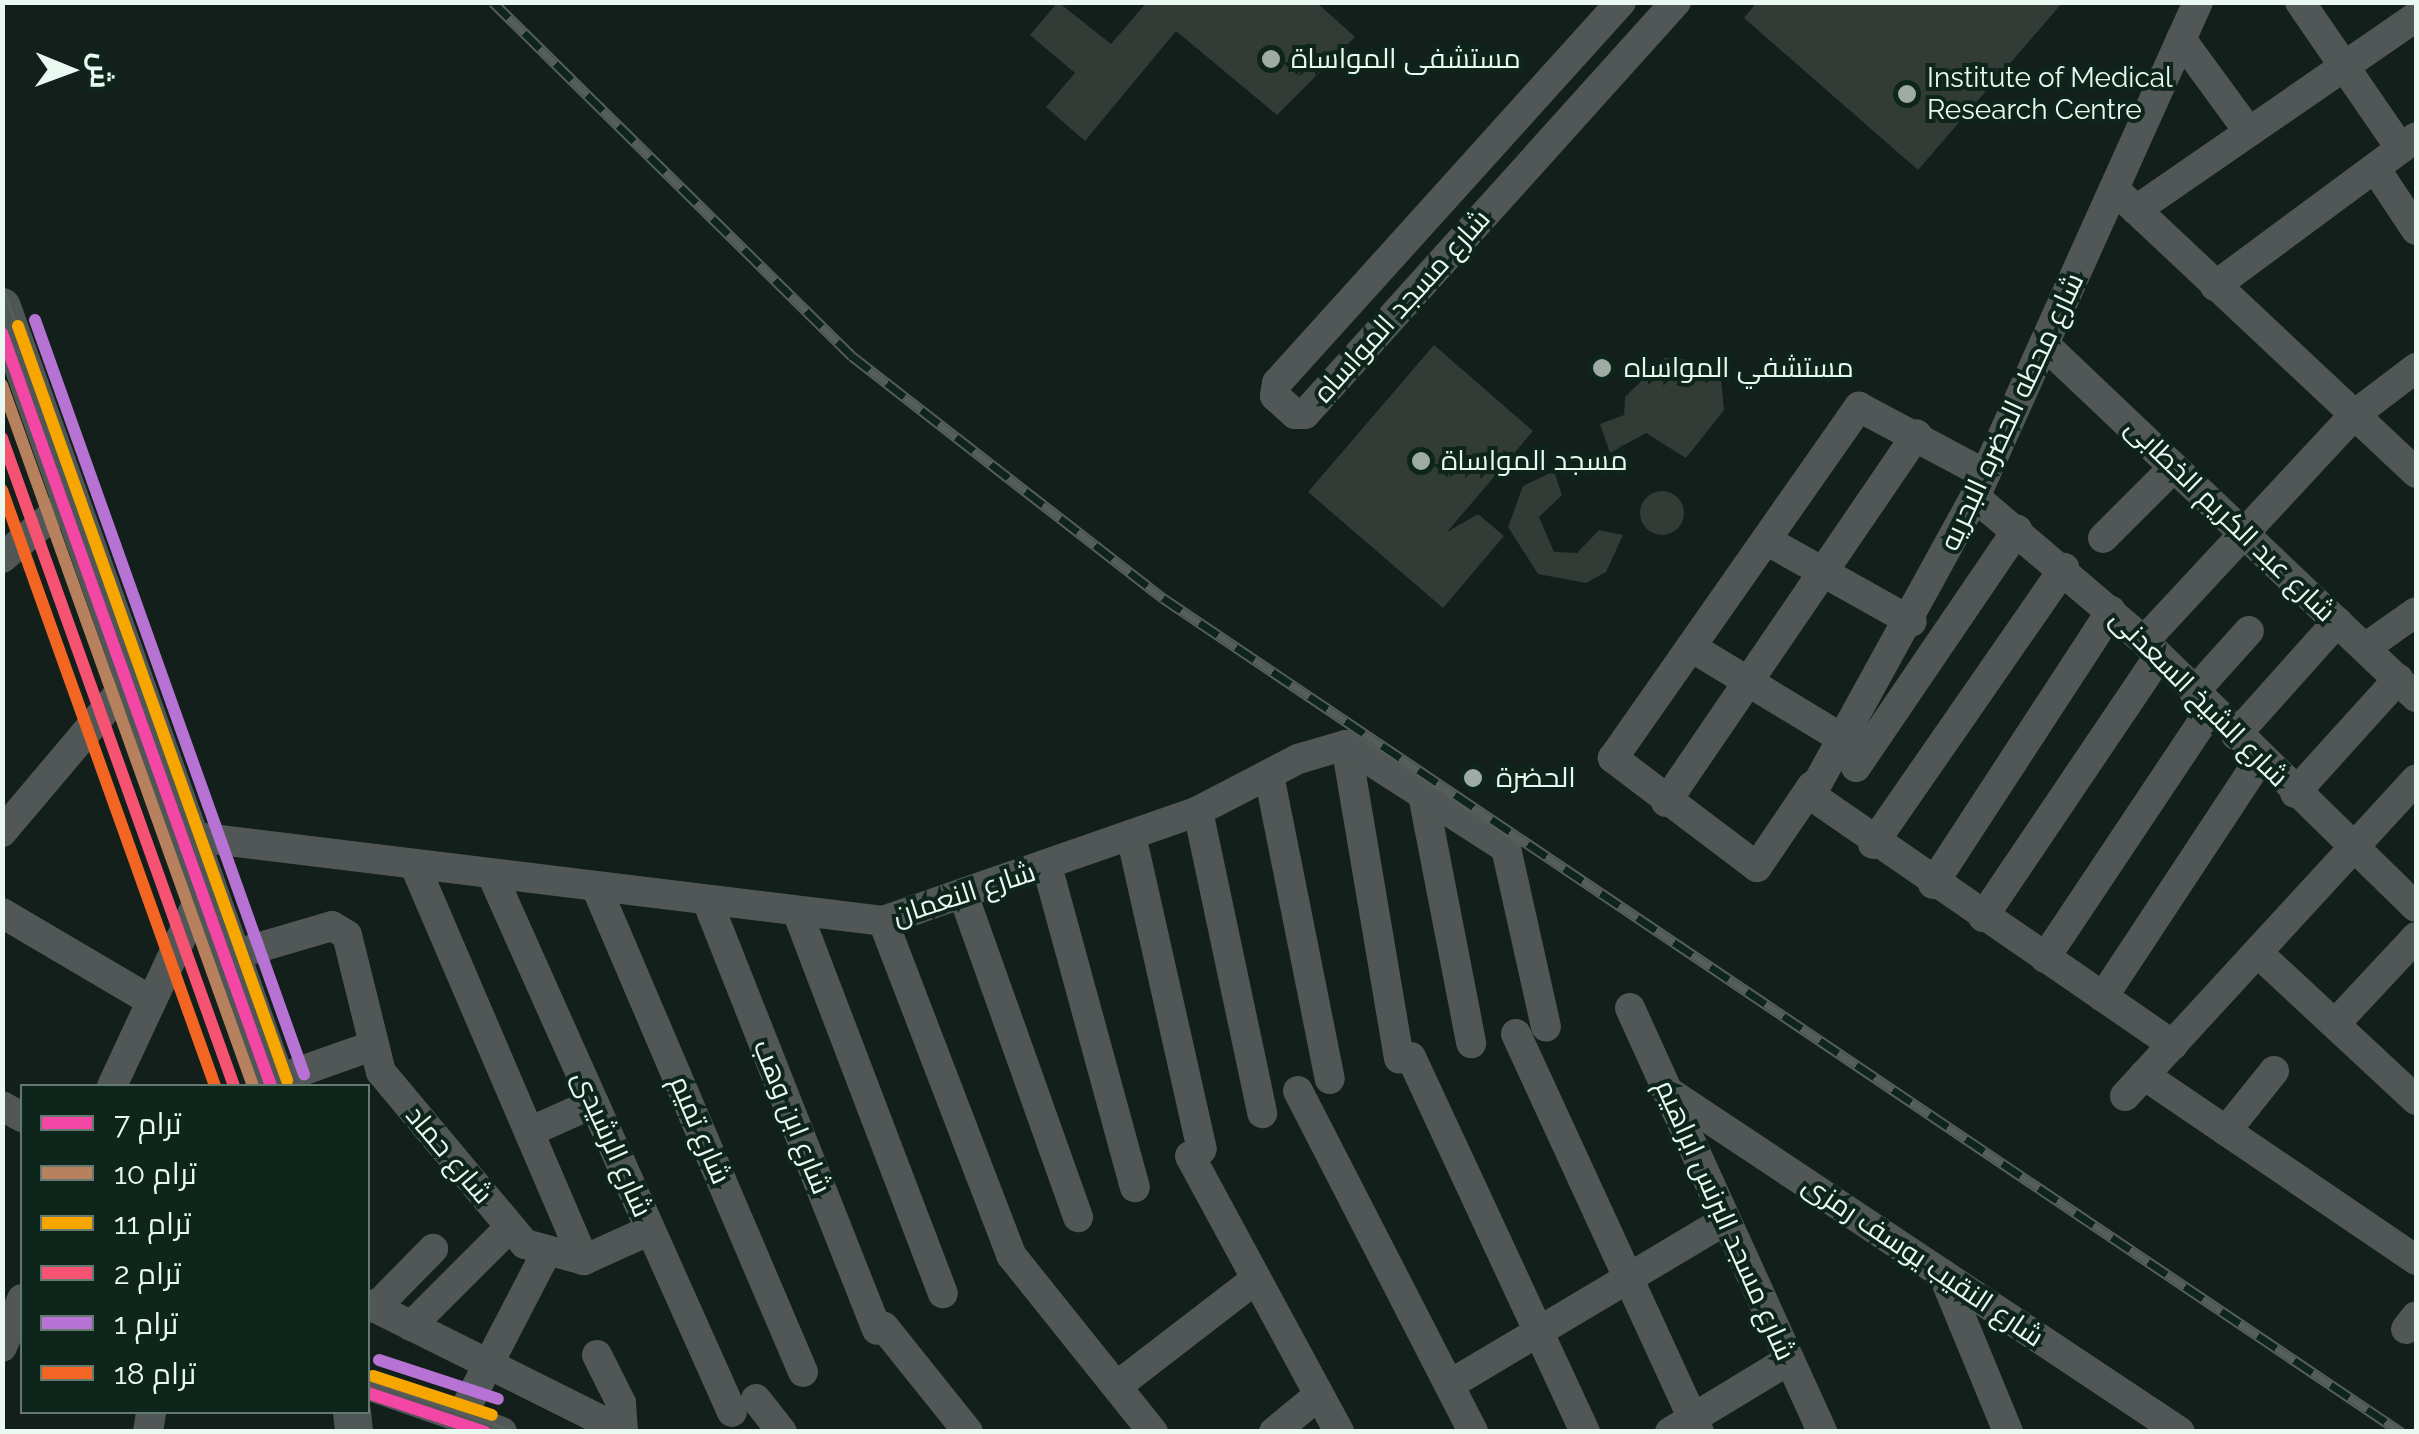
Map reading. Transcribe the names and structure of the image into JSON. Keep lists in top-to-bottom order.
{
  "streets": {
    "street": [
      "شارع مسجد المواساه",
      "شارع محطه الحضره البحريه",
      "شارع عبد الكريم الخطابى",
      "شارع الشيخ السعدنى",
      "شارع النعمان",
      "شارع ابن وهب",
      "شارع تميم",
      "شارع الرشيدى",
      "شارع حماد",
      "شارع مسجد البرنس ابراهيم",
      "شارع النقيب يوسف رمزى"
    ]
  },
  "crossings": [
    ["شارع محطه الحضره البحريه", "شارع عبد الكريم الخطابى"],
    ["شارع محطه الحضره البحريه", "شارع الشيخ السعدنى"],
    ["شارع النعمان", "شارع ابن وهب"],
    ["شارع النعمان", "شارع تميم"],
    ["شارع النعمان", "شارع الرشيدى"],
    ["شارع مسجد البرنس ابراهيم", "شارع النقيب يوسف رمزى"]
  ],
  "places": [
    "مستشفى المواساة",
    "Institute of Medical Research Centre",
    "مستشفي المواساه",
    "مسجد المواساة",
    "الحضرة"
  ],
  "lines": [
    "tram line 1",
    "tram line 11",
    "tram line 7",
    "tram line 10",
    "tram line 2",
    "tram line 18"
  ],
  "legend": [
    "ترام 7",
    "ترام 10",
    "ترام 11",
    "ترام 2",
    "ترام 1",
    "ترام 18"
  ],
  "north": "right"
}
